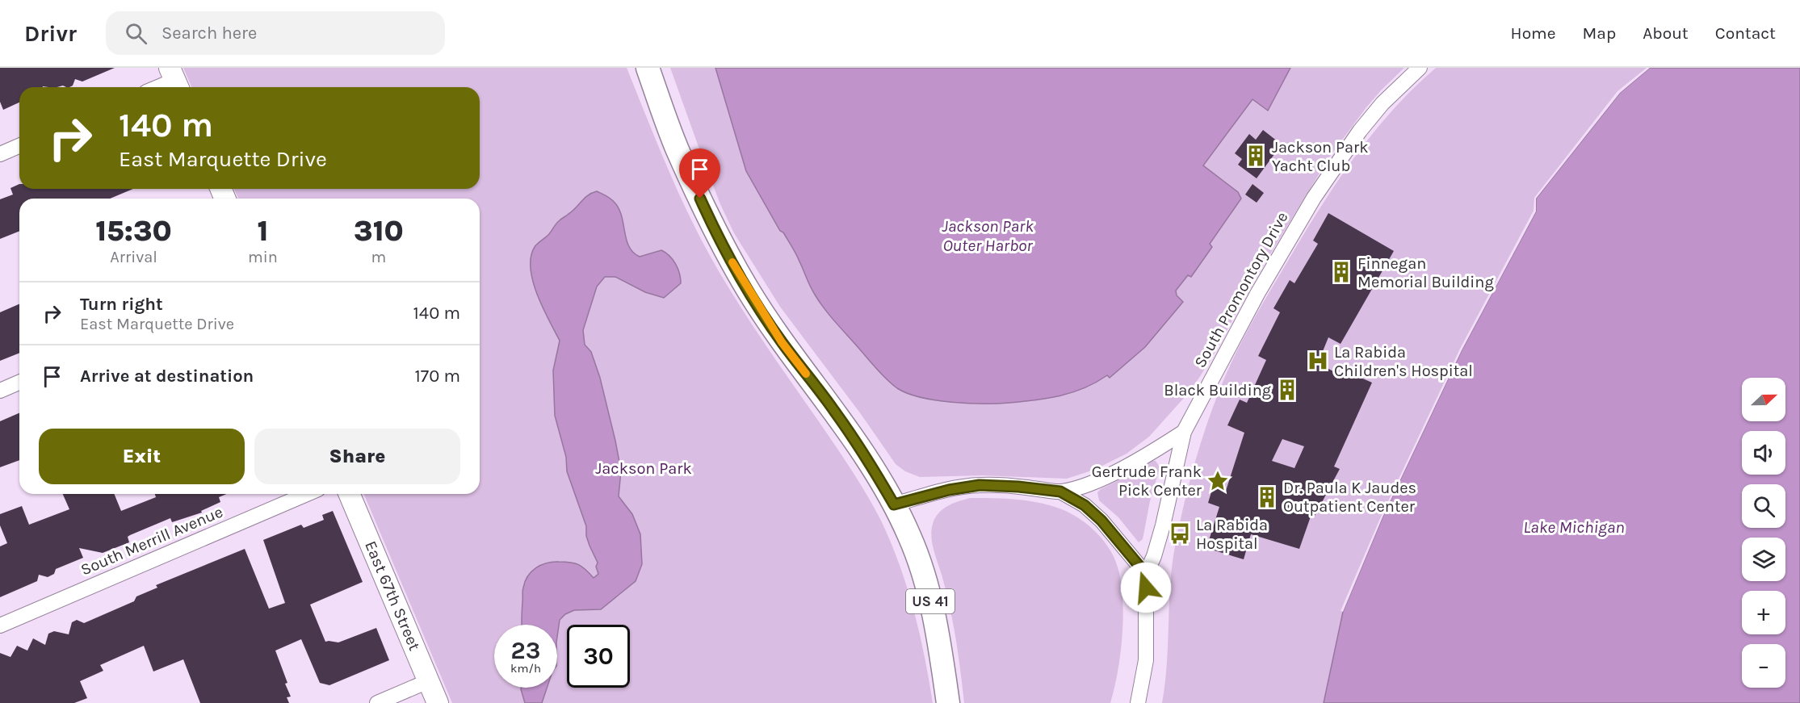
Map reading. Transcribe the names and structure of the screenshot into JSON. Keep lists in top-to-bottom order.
{
  "streets": {
    "main road": ["US 41"],
    "street": ["South Promontory Drive", "South Merrill Avenue", "East 67th Street"]
  },
  "water": ["Jackson Park Outer Harbor", "Lake Michigan"],
  "parks": ["Jackson Park"],
  "places": {
    "building": [
      "Jackson Park Yacht Club",
      "Finnegan Memorial Building",
      "Black Building",
      "Dr. Paula K Jaudes Outpatient Center"
    ],
    "hospital": ["La Rabida Children's Hospital"],
    "place": ["Gertrude Frank Pick Center"],
    "bus stop": ["La Rabida Hospital"]
  },
  "north": "right",
  "page": {
    "header": "Drivr",
    "search": "Search here",
    "nav": [
      "Home",
      "Map",
      "About",
      "Contact"
    ],
    "turn": ["140 m", "East Marquette Drive"],
    "eta": [
      "15:30",
      "Arrival",
      "1",
      "min",
      "310",
      "m"
    ],
    "list": [
      {
        "name": "Turn right",
        "note": "East Marquette Drive",
        "value": "140 m"
      },
      {
        "name": "Arrive at destination",
        "value": "170 m"
      }
    ],
    "map_buttons": ["+", "−"],
    "buttons": ["Exit", "Share"],
    "speed": "23 km/h",
    "limit": "30"
  }
}
